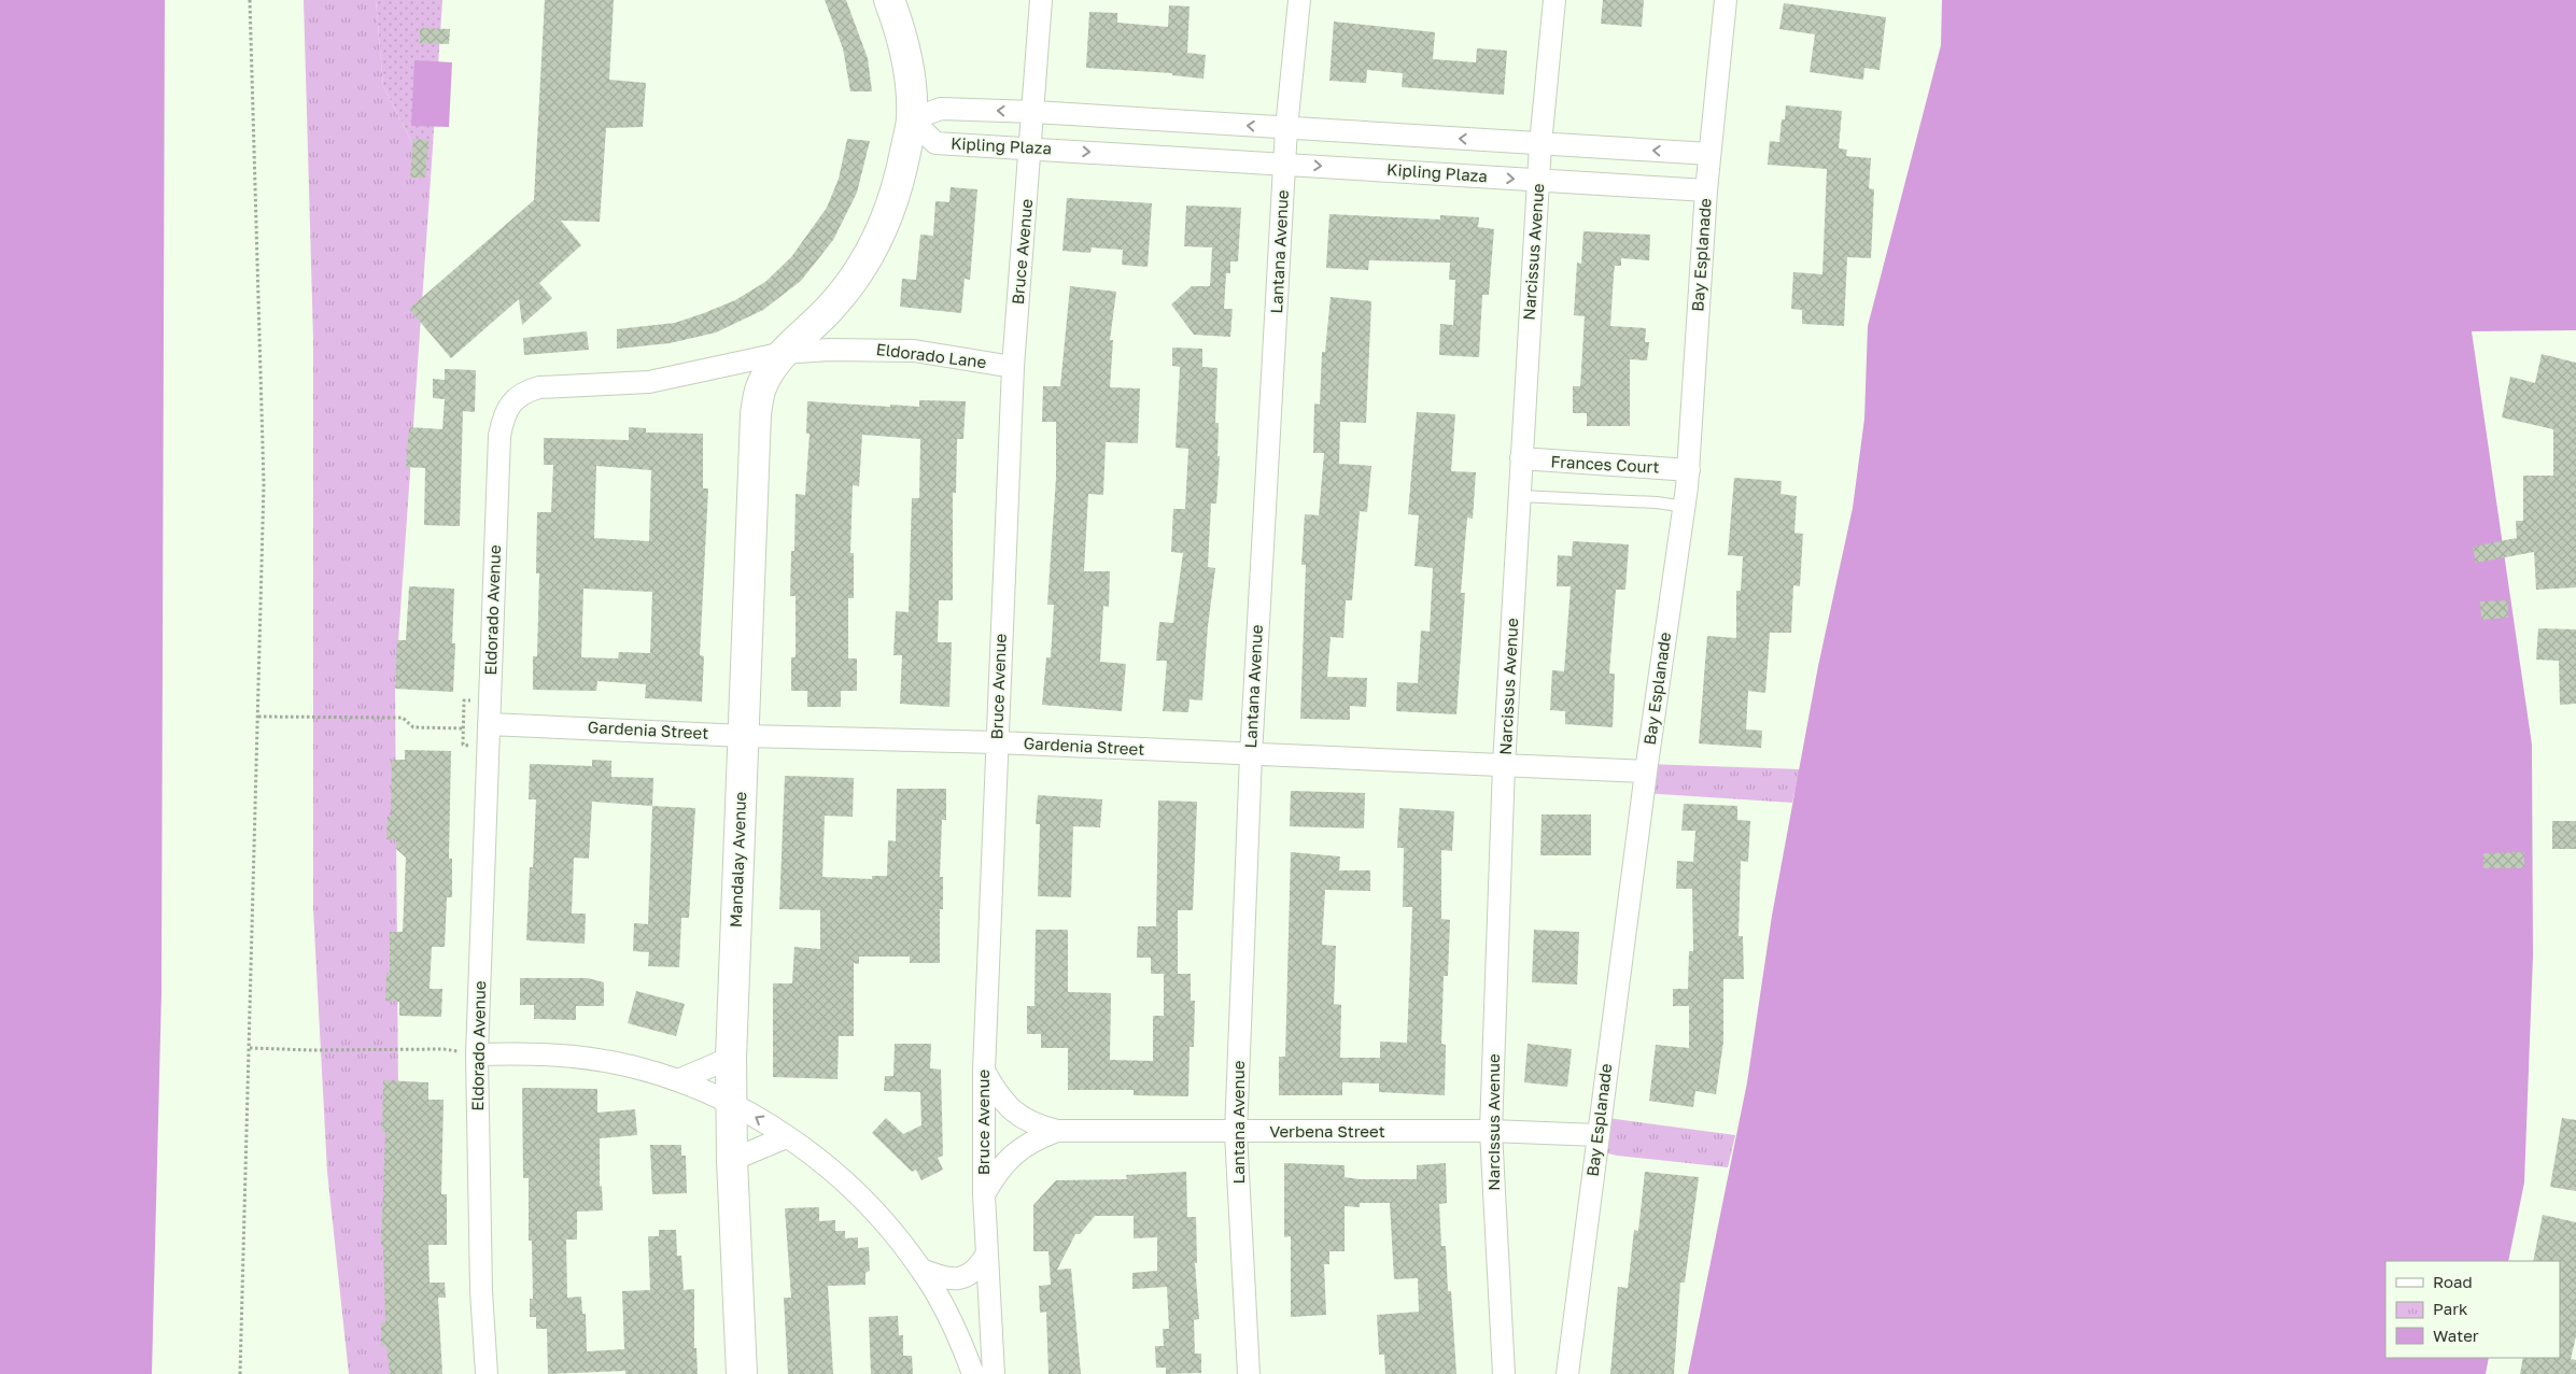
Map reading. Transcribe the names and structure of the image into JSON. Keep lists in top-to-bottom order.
{
  "streets": {
    "street": [
      "Kipling Plaza",
      "Bruce Avenue",
      "Lantana Avenue",
      "Narcissus Avenue",
      "Bay Esplanade",
      "Eldorado Lane",
      "Frances Court",
      "Eldorado Avenue",
      "Gardenia Street",
      "Mandalay Avenue",
      "Verbena Street"
    ]
  },
  "crossings": [
    ["Kipling Plaza", "Bruce Avenue"],
    ["Kipling Plaza", "Lantana Avenue"],
    ["Kipling Plaza", "Narcissus Avenue"],
    ["Kipling Plaza", "Bay Esplanade"],
    ["Kipling Plaza", "Eldorado Avenue"],
    ["Bruce Avenue", "Eldorado Lane"],
    ["Bruce Avenue", "Gardenia Street"],
    ["Bruce Avenue", "Verbena Street"],
    ["Lantana Avenue", "Gardenia Street"],
    ["Lantana Avenue", "Verbena Street"],
    ["Narcissus Avenue", "Frances Court"],
    ["Narcissus Avenue", "Gardenia Street"],
    ["Narcissus Avenue", "Verbena Street"],
    ["Bay Esplanade", "Frances Court"],
    ["Bay Esplanade", "Gardenia Street"],
    ["Bay Esplanade", "Verbena Street"],
    ["Eldorado Lane", "Eldorado Avenue"],
    ["Eldorado Lane", "Mandalay Avenue"],
    ["Eldorado Avenue", "Gardenia Street"],
    ["Eldorado Avenue", "Mandalay Avenue"],
    ["Gardenia Street", "Mandalay Avenue"]
  ],
  "legend": ["Road", "Park", "Water"]
}
